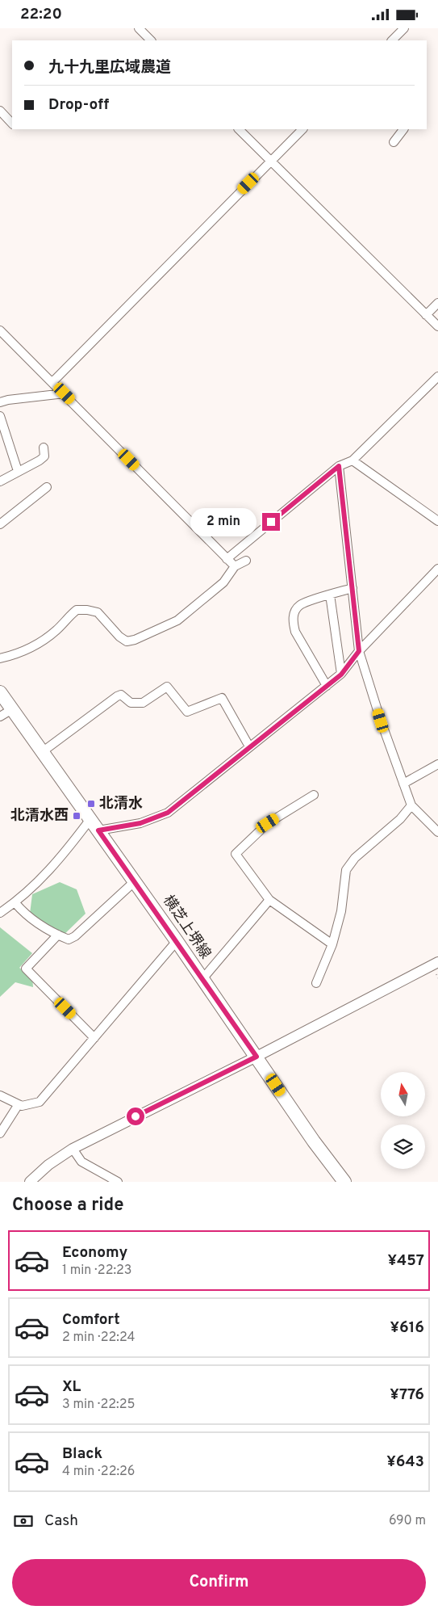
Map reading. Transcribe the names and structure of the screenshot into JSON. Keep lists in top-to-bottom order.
{
  "streets": {
    "main road": ["横芝上堺線"]
  },
  "places": {
    "transit": ["北清水", "北清水西"]
  },
  "north": "top",
  "page": {
    "status": "22:20",
    "banner": ["九十九里広域農道", "Drop-off"],
    "bubble": "2 min",
    "heading": "Choose a ride",
    "list": [
      {
        "name": "Economy",
        "note": "1 min · 22:23",
        "value": "¥457"
      },
      {
        "name": "Comfort",
        "note": "2 min · 22:24",
        "value": "¥616"
      },
      {
        "name": "XL",
        "note": "3 min · 22:25",
        "value": "¥776"
      },
      {
        "name": "Black",
        "note": "4 min · 22:26",
        "value": "¥643"
      }
    ],
    "pay": ["Cash", "690 m"],
    "buttons": "Confirm"
  }
}
